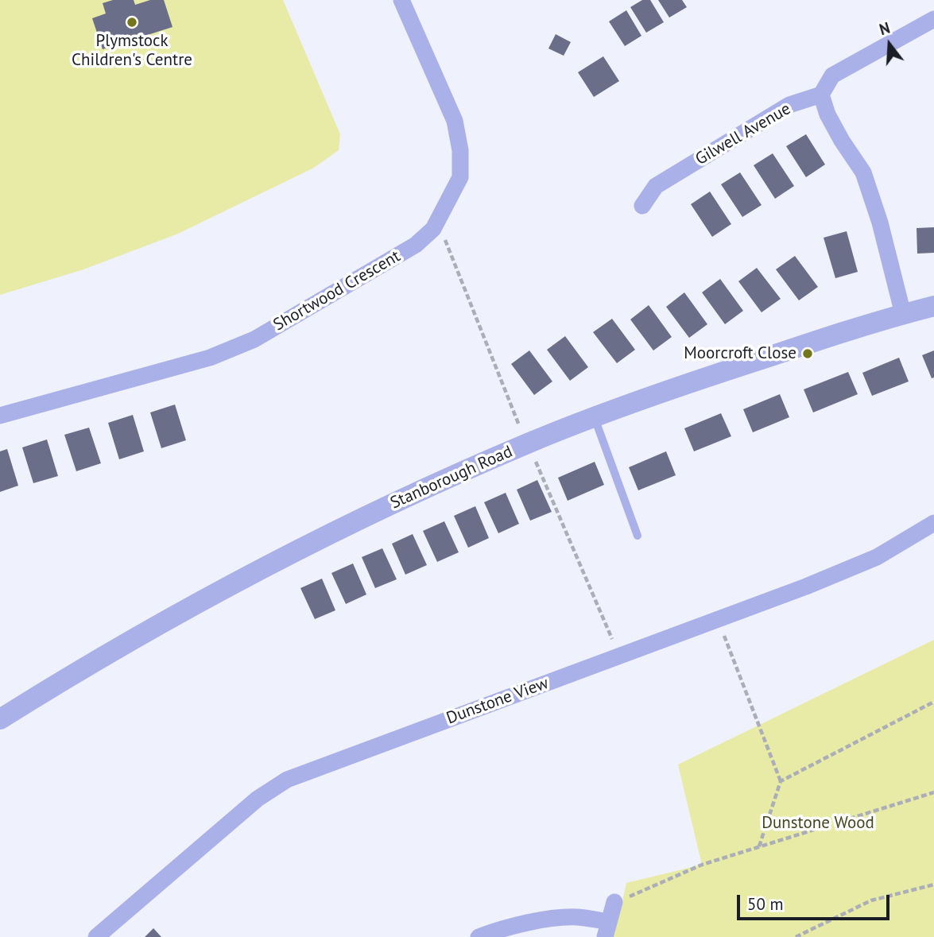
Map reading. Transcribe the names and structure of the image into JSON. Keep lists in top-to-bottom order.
{
  "streets": {
    "street": [
      "Gilwell Avenue",
      "Shortwood Crescent",
      "Stanborough Road",
      "Dunstone View"
    ]
  },
  "parks": ["Dunstone Wood"],
  "places": ["Plymstock Children's Centre", "Moorcroft Close"],
  "scale_bar": "50 m",
  "north": "top"
}
